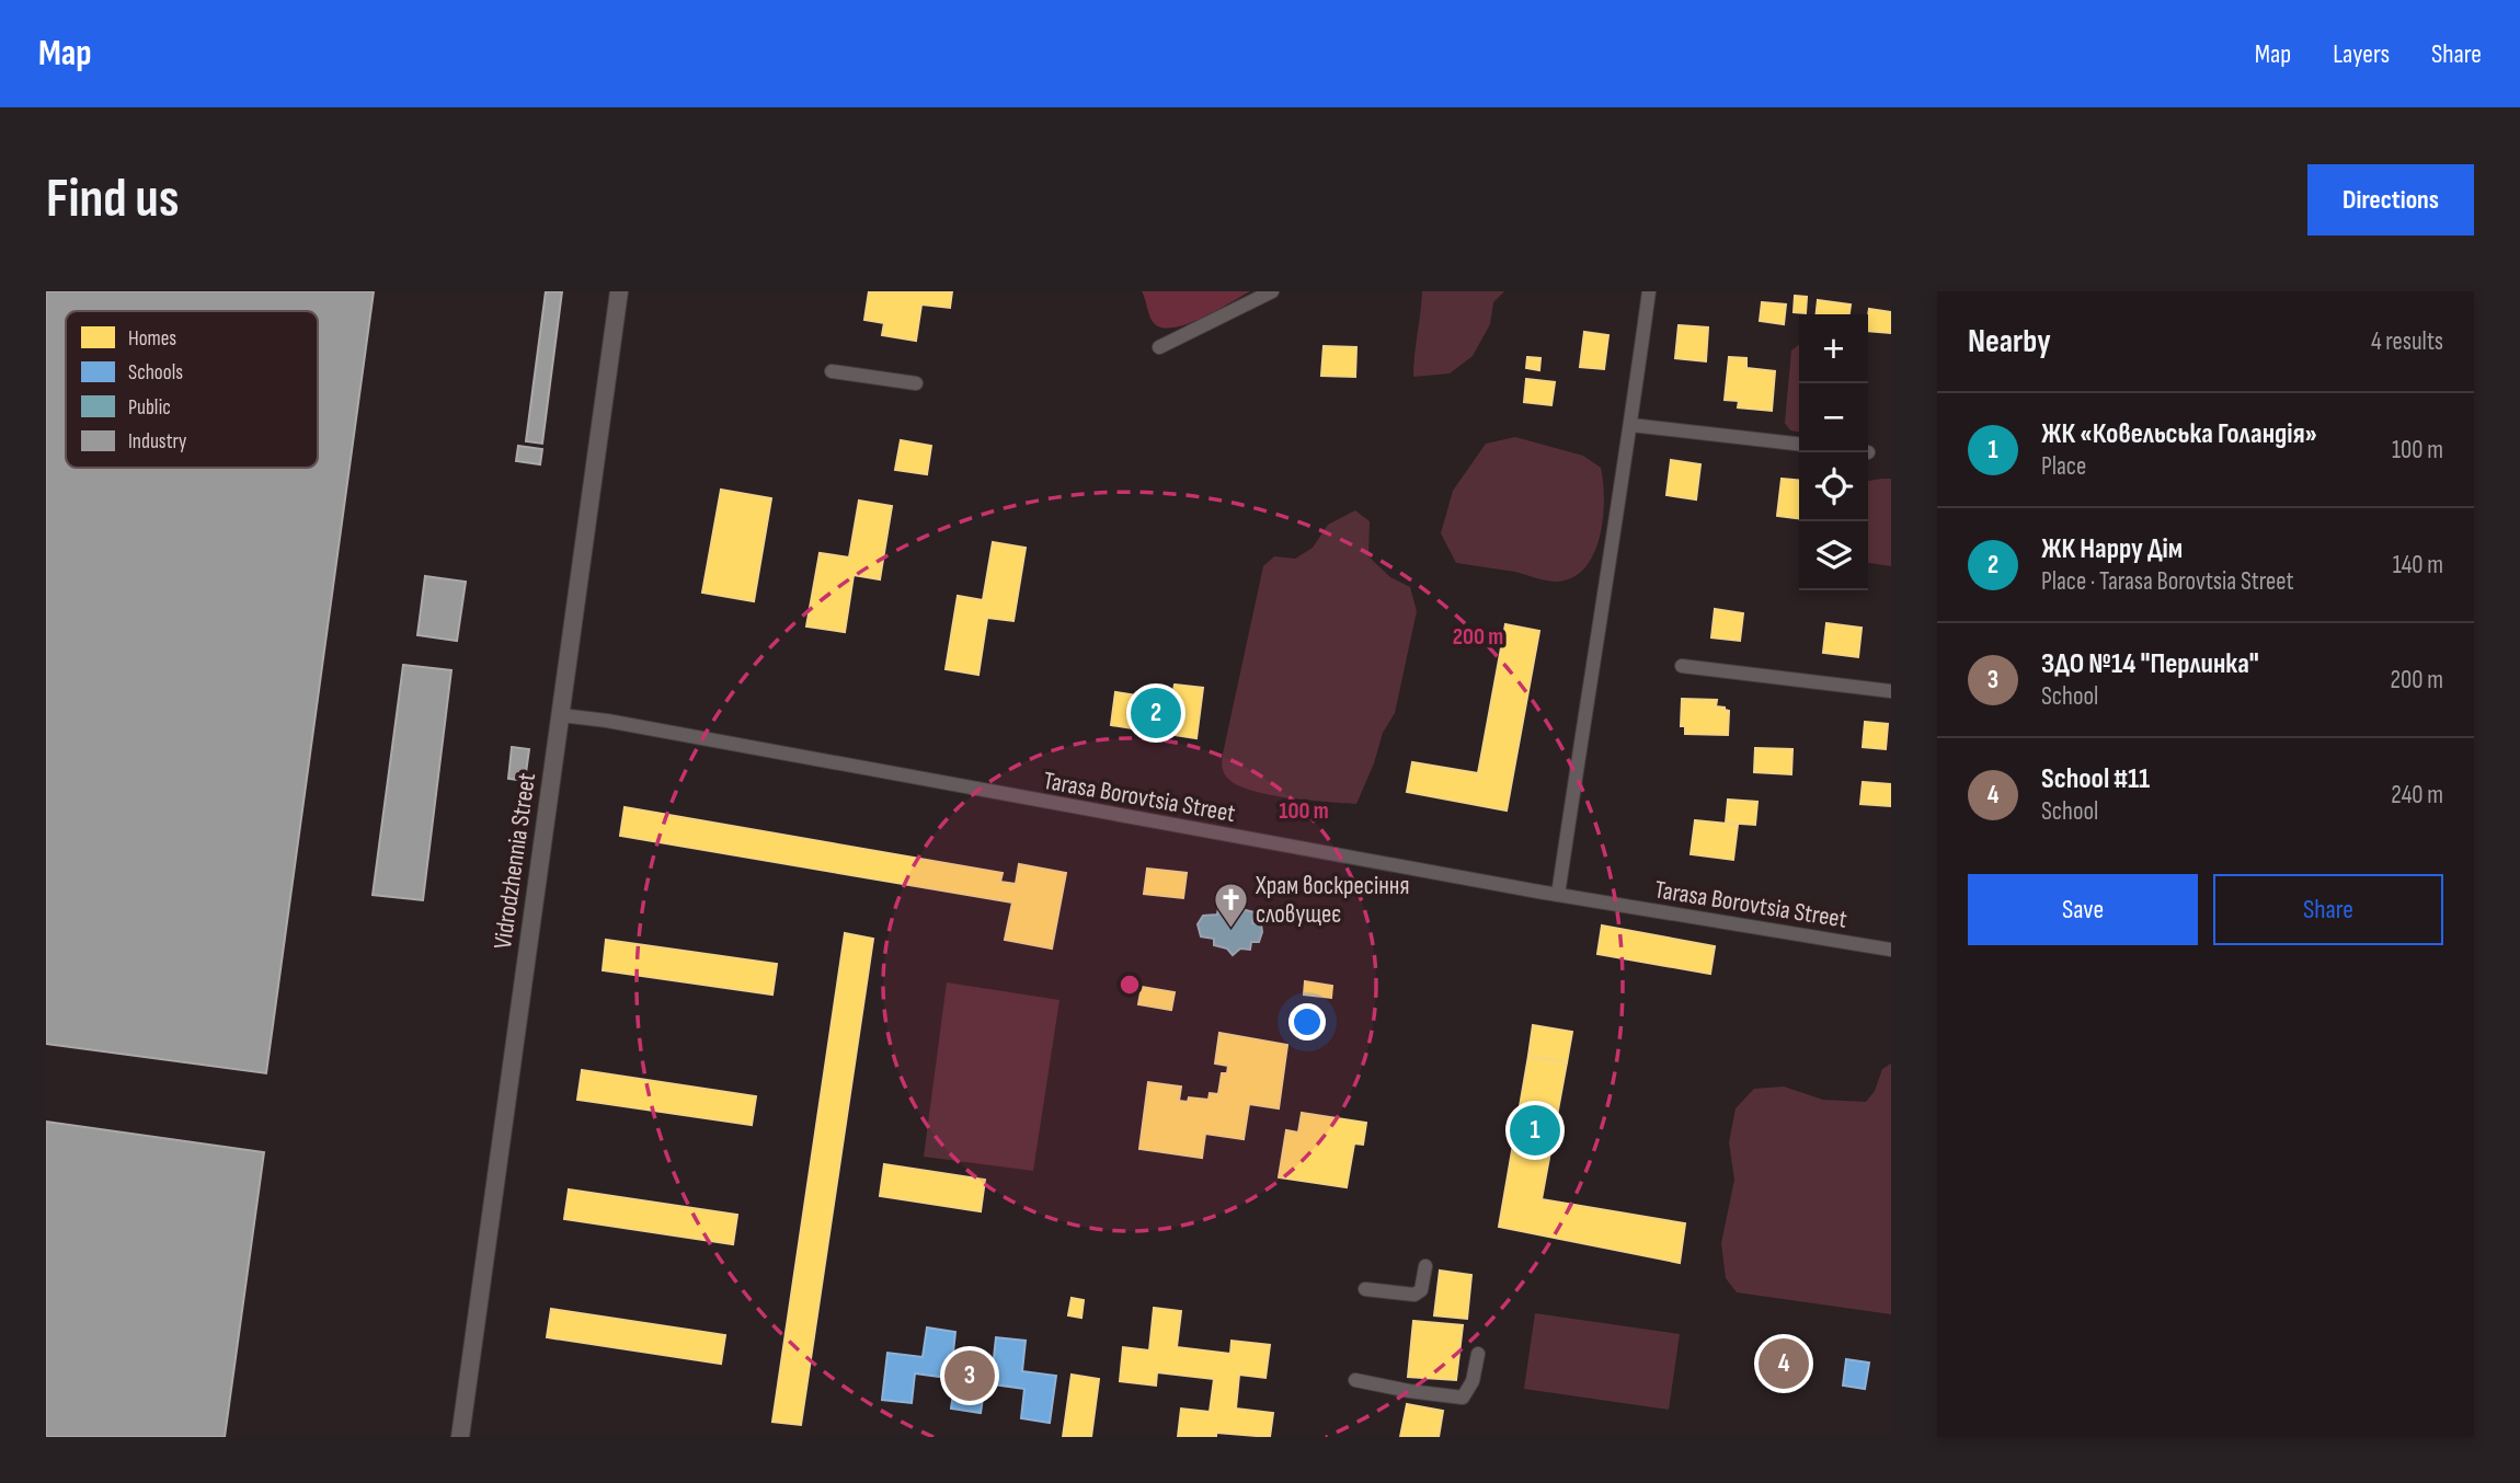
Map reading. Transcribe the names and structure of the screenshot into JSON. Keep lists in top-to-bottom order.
{
  "streets": {
    "street": ["Tarasa Borovtsia Street", "Vidrodzhennia Street"]
  },
  "crossings": [
    ["Tarasa Borovtsia Street", "Vidrodzhennia Street"]
  ],
  "places": {
    "church": ["Храм воскресіння словущеє"]
  },
  "legend": [
    "Homes",
    "Schools",
    "Public",
    "Industry"
  ],
  "page": {
    "header": "Map",
    "nav": ["Map", "Layers", "Share"],
    "buttons": [
      "Directions",
      ["Save", "Share"]
    ],
    "title": "Find us",
    "heading": ["Nearby", "4 results"],
    "map_buttons": ["+", "−"],
    "list": [
      {
        "mark": "1",
        "name": "ЖК «Ковельська Голандія»",
        "note": "Place",
        "value": "100 m"
      },
      {
        "mark": "2",
        "name": "ЖК Happy Дім",
        "note": "Place · Tarasa Borovtsia Street",
        "value": "140 m"
      },
      {
        "mark": "3",
        "name": "ЗДО №14 \"Перлинка\"",
        "note": "School",
        "value": "200 m"
      },
      {
        "mark": "4",
        "name": "School #11",
        "note": "School",
        "value": "240 m"
      }
    ],
    "pins": [
      "2",
      "1",
      "4",
      "3"
    ]
  },
  "rings": ["200 m", "100 m"]
}
